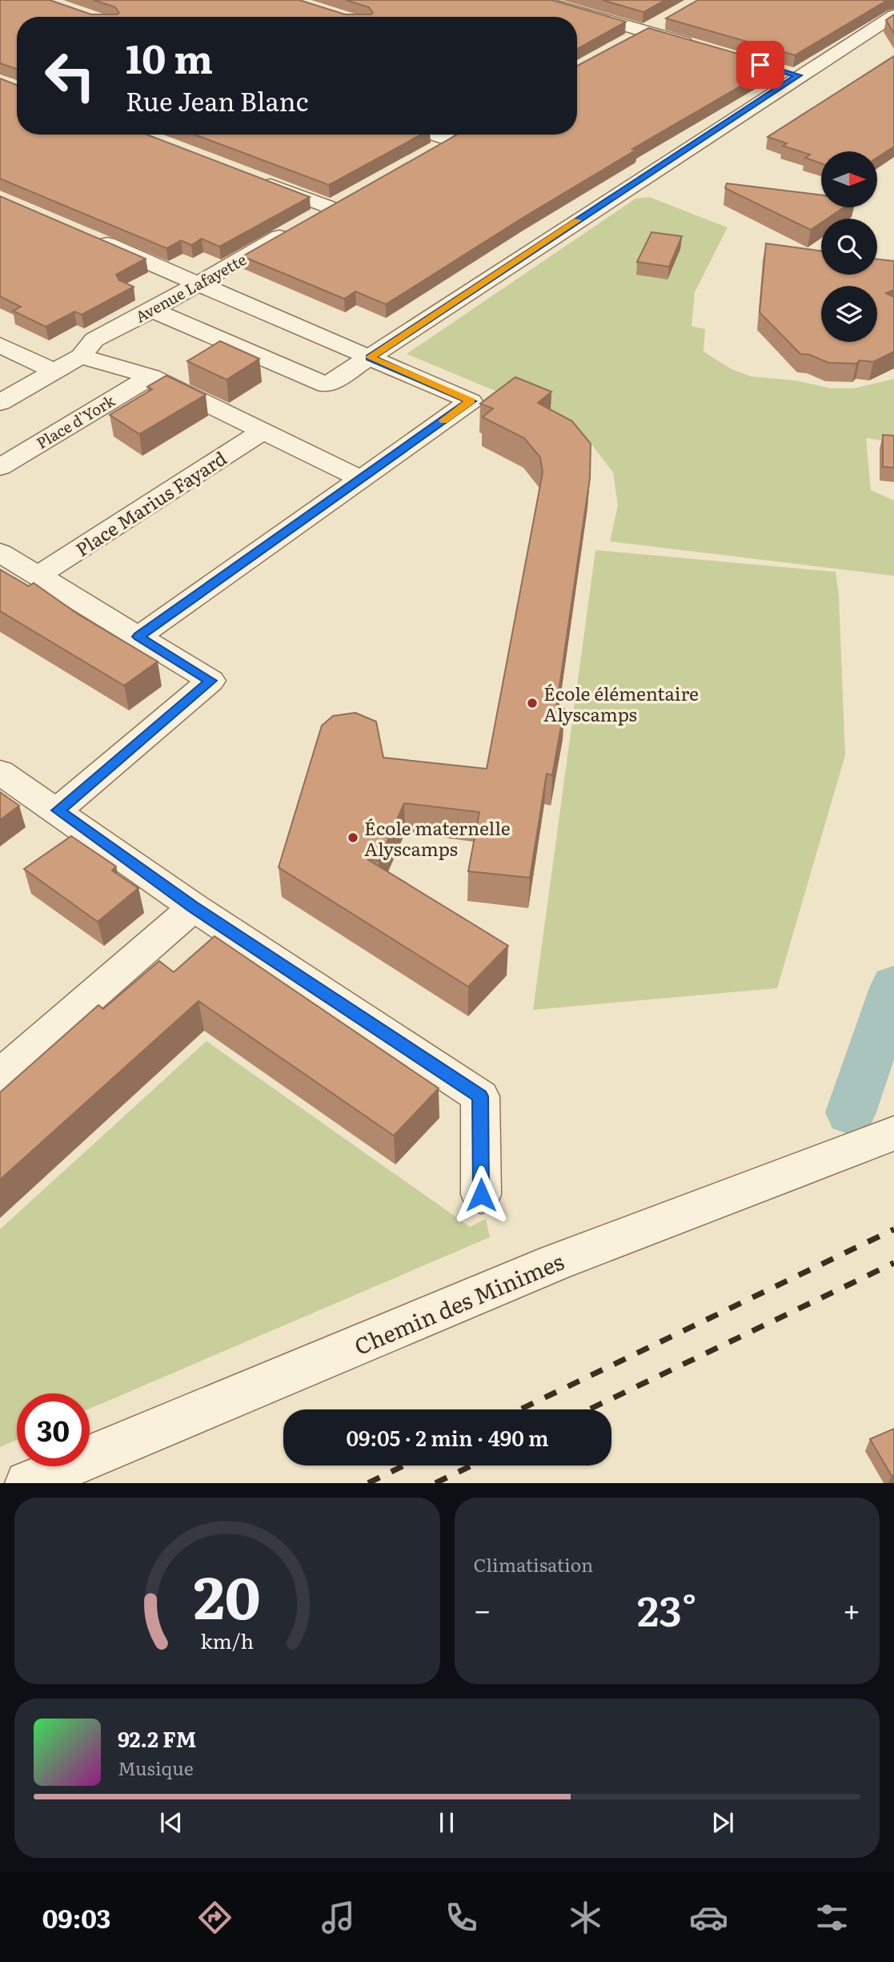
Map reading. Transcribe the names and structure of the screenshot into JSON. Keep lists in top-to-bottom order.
{
  "streets": {
    "street": [
      "Avenue Lafayette",
      "Place d'York",
      "Place Marius Fayard",
      "Chemin des Minimes"
    ]
  },
  "places": ["École élémentaire Alyscamps", "École maternelle Alyscamps"],
  "north": "right",
  "page": {
    "turn": ["10 m", "Rue Jean Blanc"],
    "limit": "30",
    "trip": "09:05 · 2 min · 490 m",
    "tile": "Climatisation",
    "heat": ["−", "23°", "+"],
    "song": ["92.2 FM", "Musique"],
    "tabs": "09:03",
    "gauge": ["20", "km/h"]
  }
}
